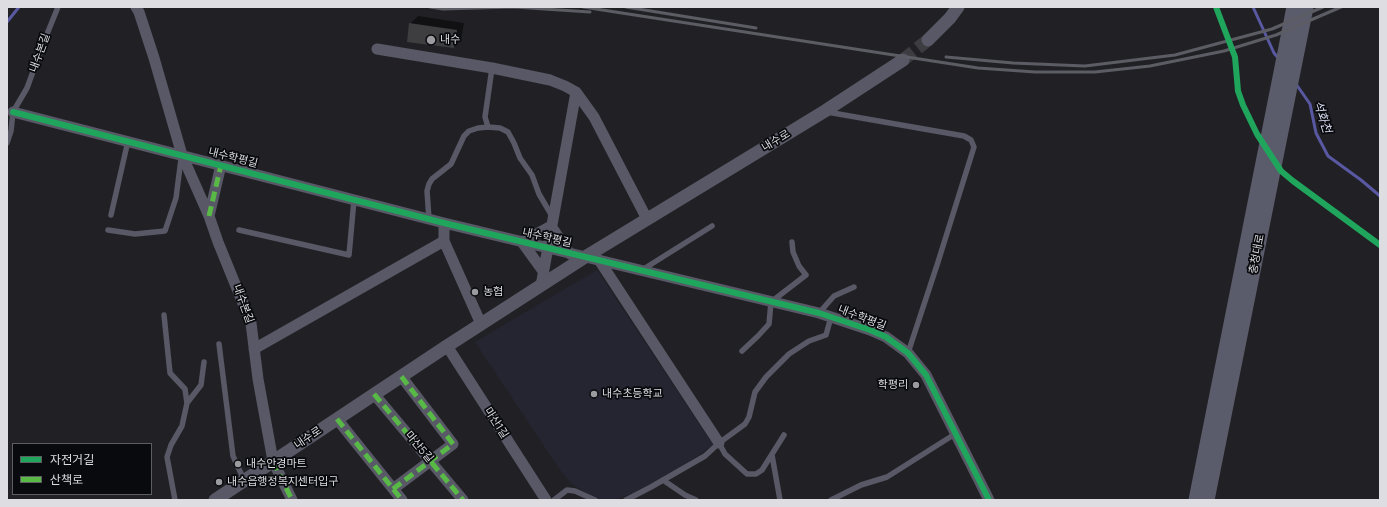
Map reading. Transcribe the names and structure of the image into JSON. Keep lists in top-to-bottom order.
{
  "streets": {
    "main road": ["충청대로"],
    "street": [
      "내수본길",
      "내수로",
      "내수학평길",
      "마산1길",
      "마산5길"
    ]
  },
  "crossings": [
    ["내수본길", "내수로"],
    ["내수본길", "내수학평길"],
    ["내수로", "내수학평길"],
    ["내수로", "마산1길"],
    ["내수로", "마산5길"]
  ],
  "water": ["석화천"],
  "places": [
    "내수",
    "농협",
    "학평리",
    "내수초등학교",
    "내수안경마트",
    "내수읍행정복지센터입구"
  ],
  "legend": ["자전거길", "산책로"]
}
